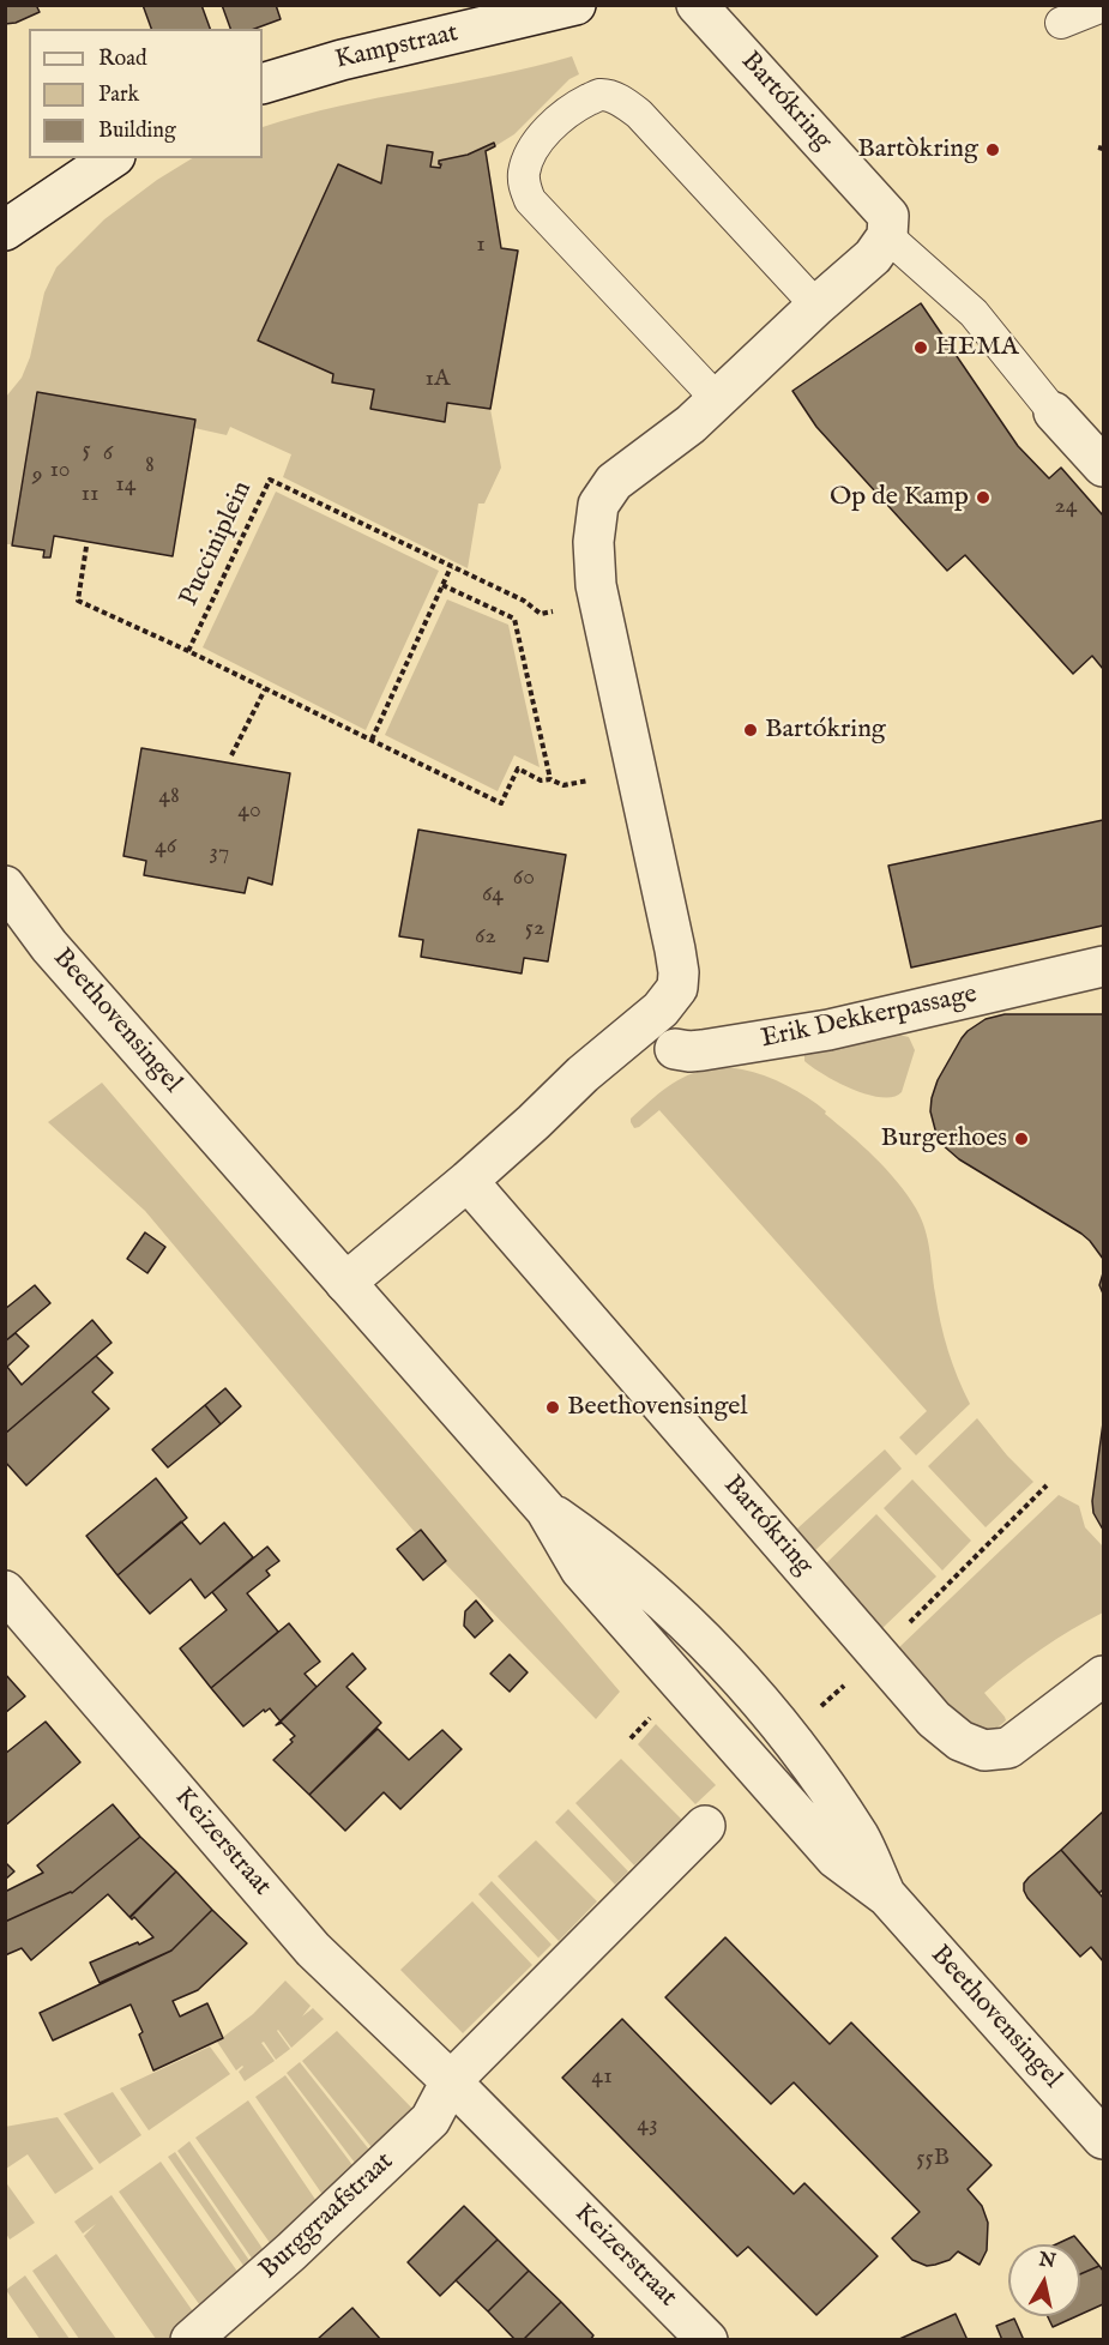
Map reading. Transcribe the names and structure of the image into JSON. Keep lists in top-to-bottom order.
{
  "streets": {
    "street": [
      "Kampstraat",
      "Bartókring",
      "Erik Dekkerpassage",
      "Beethovensingel",
      "Keizerstraat",
      "Burggraafstraat"
    ],
    "path": ["Pucciniplein"]
  },
  "crossings": [
    ["Keizerstraat", "Burggraafstraat"]
  ],
  "places": [
    "Bartòkring",
    "HEMA",
    "Op de Kamp",
    "Bartókring",
    "Burgerhoes",
    "Beethovensingel"
  ],
  "house_numbers": [
    "1",
    "1A",
    "5",
    "6",
    "8",
    "10",
    "9",
    "14",
    "11",
    "24",
    "48",
    "40",
    "46",
    "37",
    "60",
    "64",
    "52",
    "62",
    "41",
    "43",
    "55B"
  ],
  "legend": ["Road", "Park", "Building"],
  "north": "top"
}
